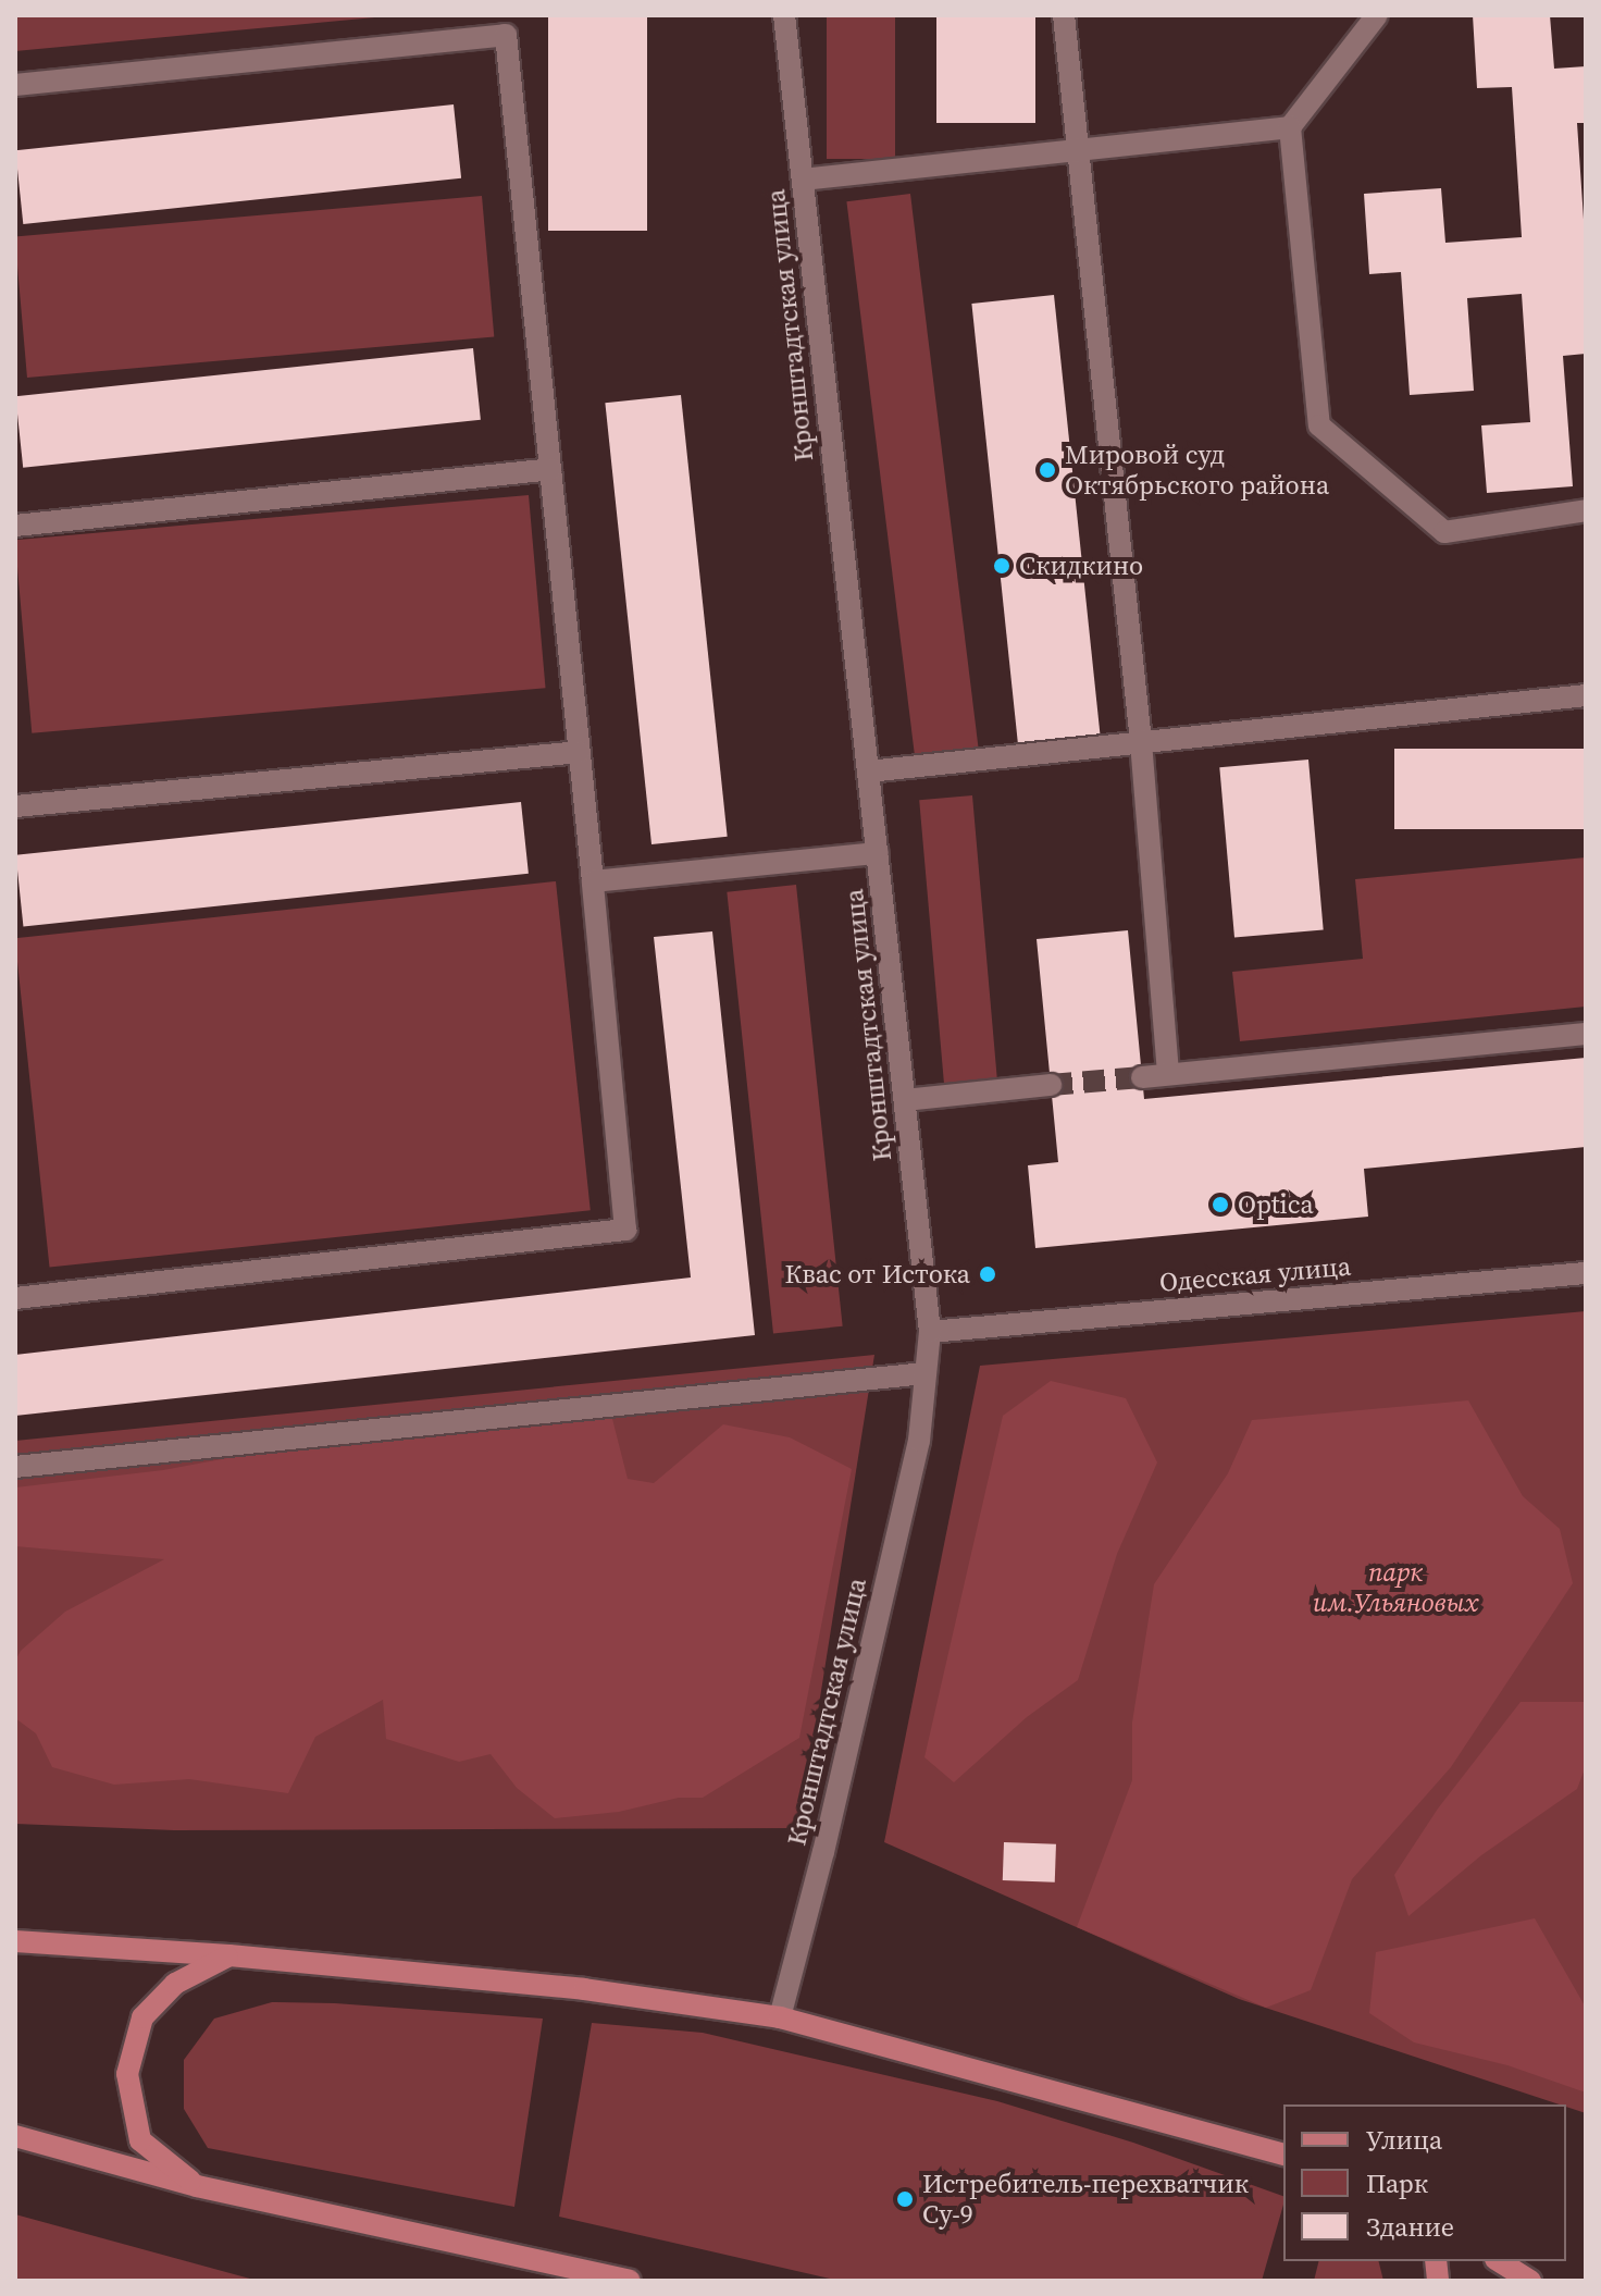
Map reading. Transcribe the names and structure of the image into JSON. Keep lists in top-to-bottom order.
{
  "streets": {
    "street": ["Кронштадтская улица", "Одесская улица"]
  },
  "crossings": [
    ["Кронштадтская улица", "Одесская улица"]
  ],
  "parks": ["парк им.Ульяновых"],
  "places": [
    "Мировой суд Октябрьского района",
    "Скидкино",
    "Optica",
    "Квас от Истока",
    "Истребитель-перехватчик Су-9"
  ],
  "legend": ["Улица", "Парк", "Здание"]
}
